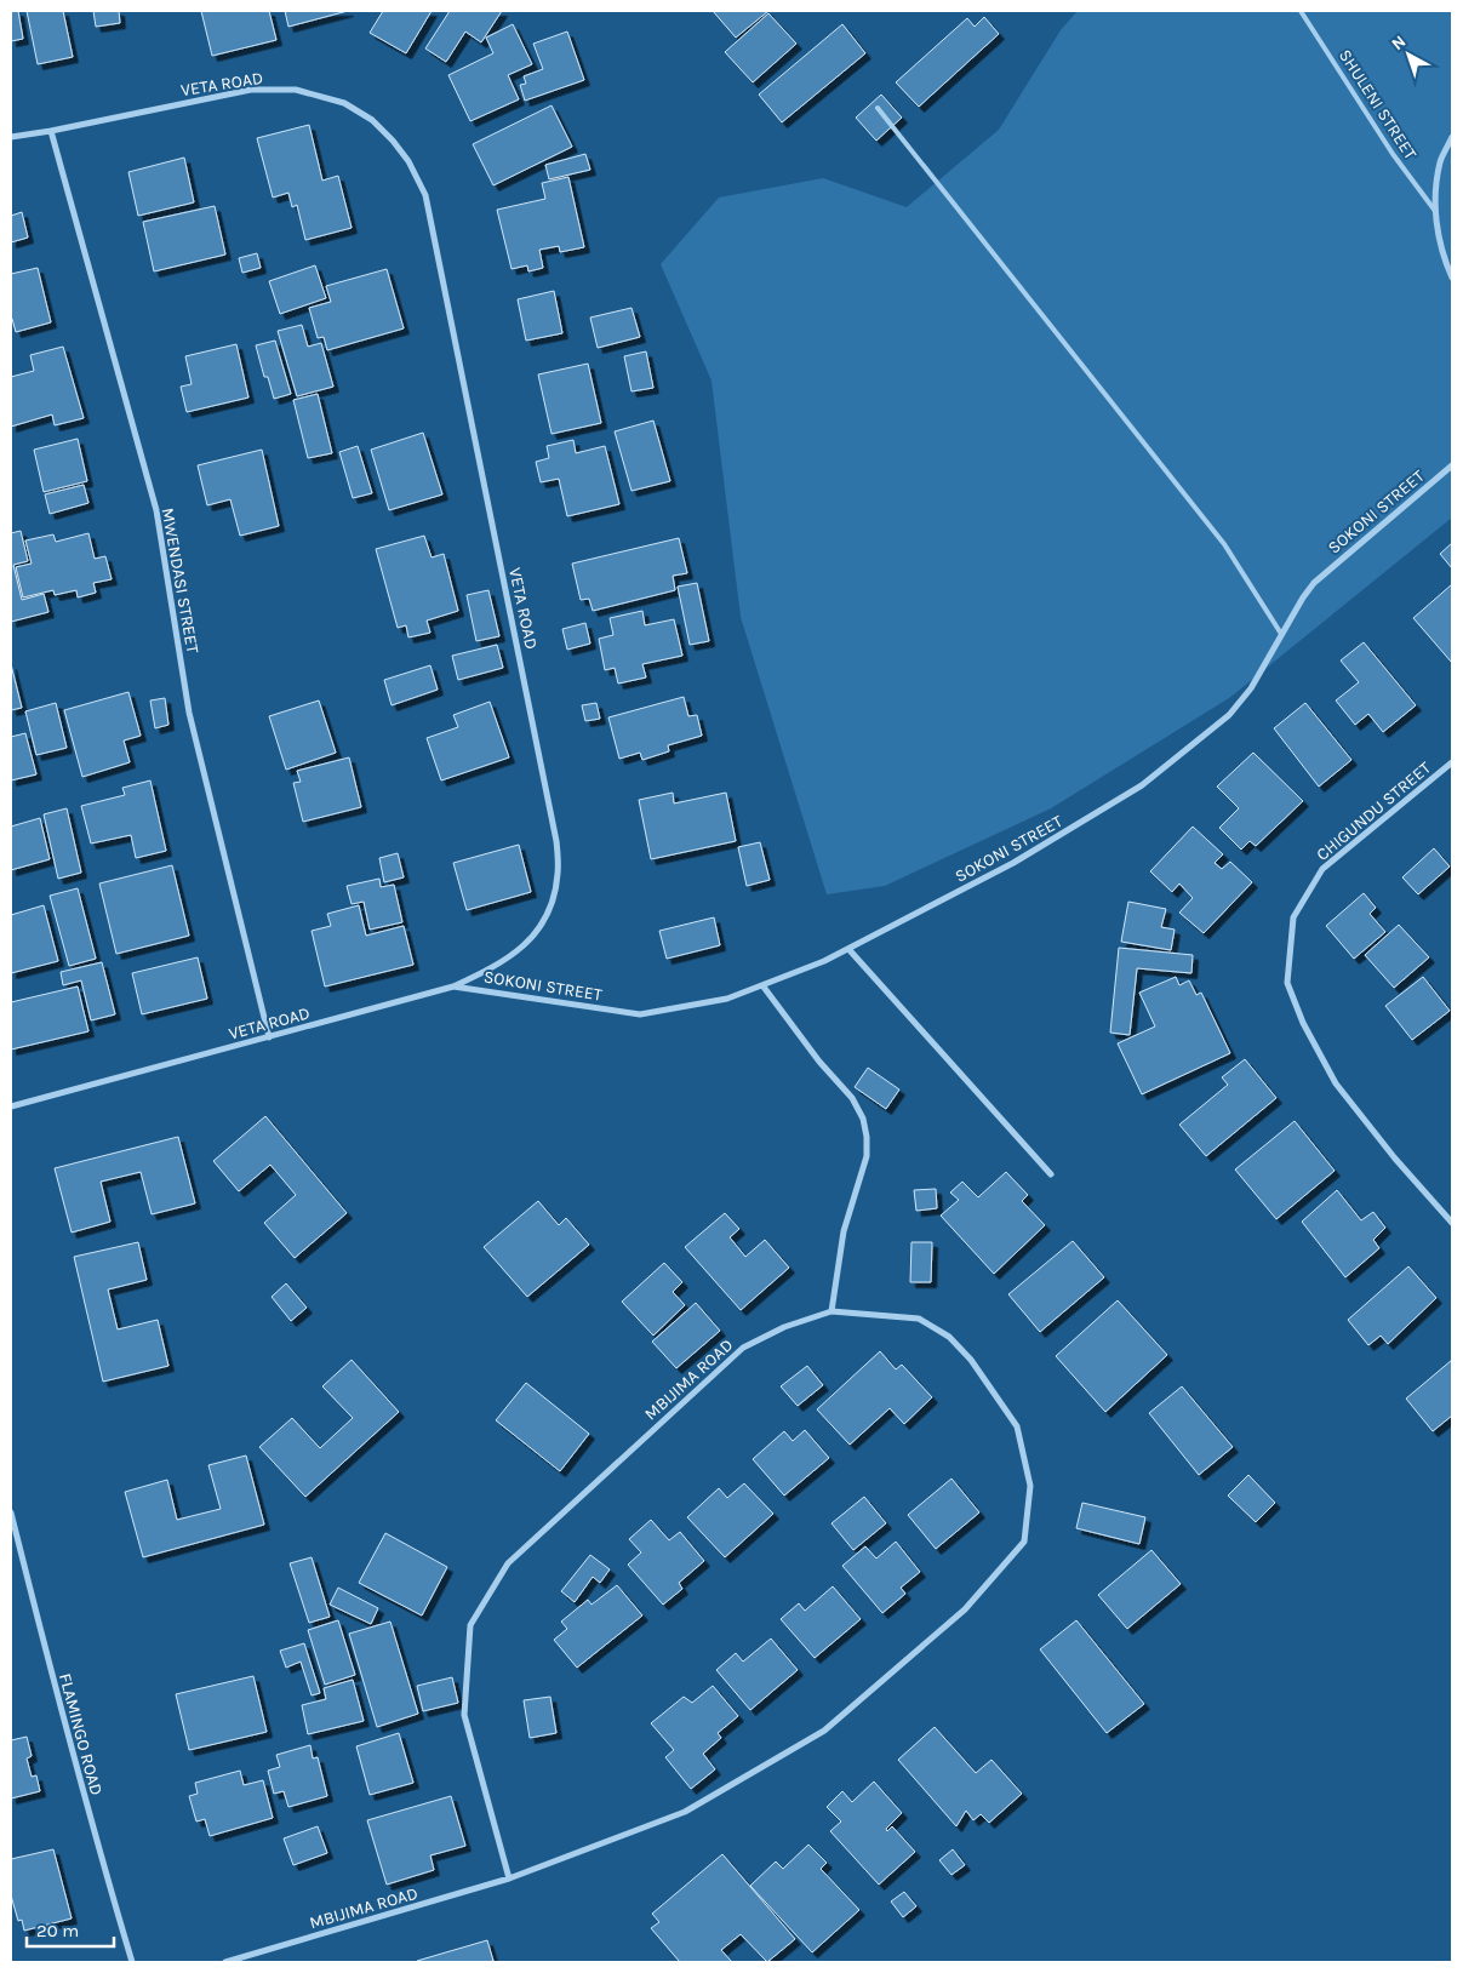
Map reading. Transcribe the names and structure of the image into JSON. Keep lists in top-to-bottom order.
{
  "streets": {
    "street": [
      "VETA ROAD",
      "SHULENI STREET",
      "SOKONI STREET",
      "MWENDASI STREET",
      "CHIGUNDU STREET",
      "MBIJIMA ROAD",
      "FLAMINGO ROAD"
    ]
  },
  "crossings": [
    ["VETA ROAD", "SOKONI STREET"],
    ["VETA ROAD", "MWENDASI STREET"]
  ],
  "scale_bar": "20 m",
  "north": "top left"
}
